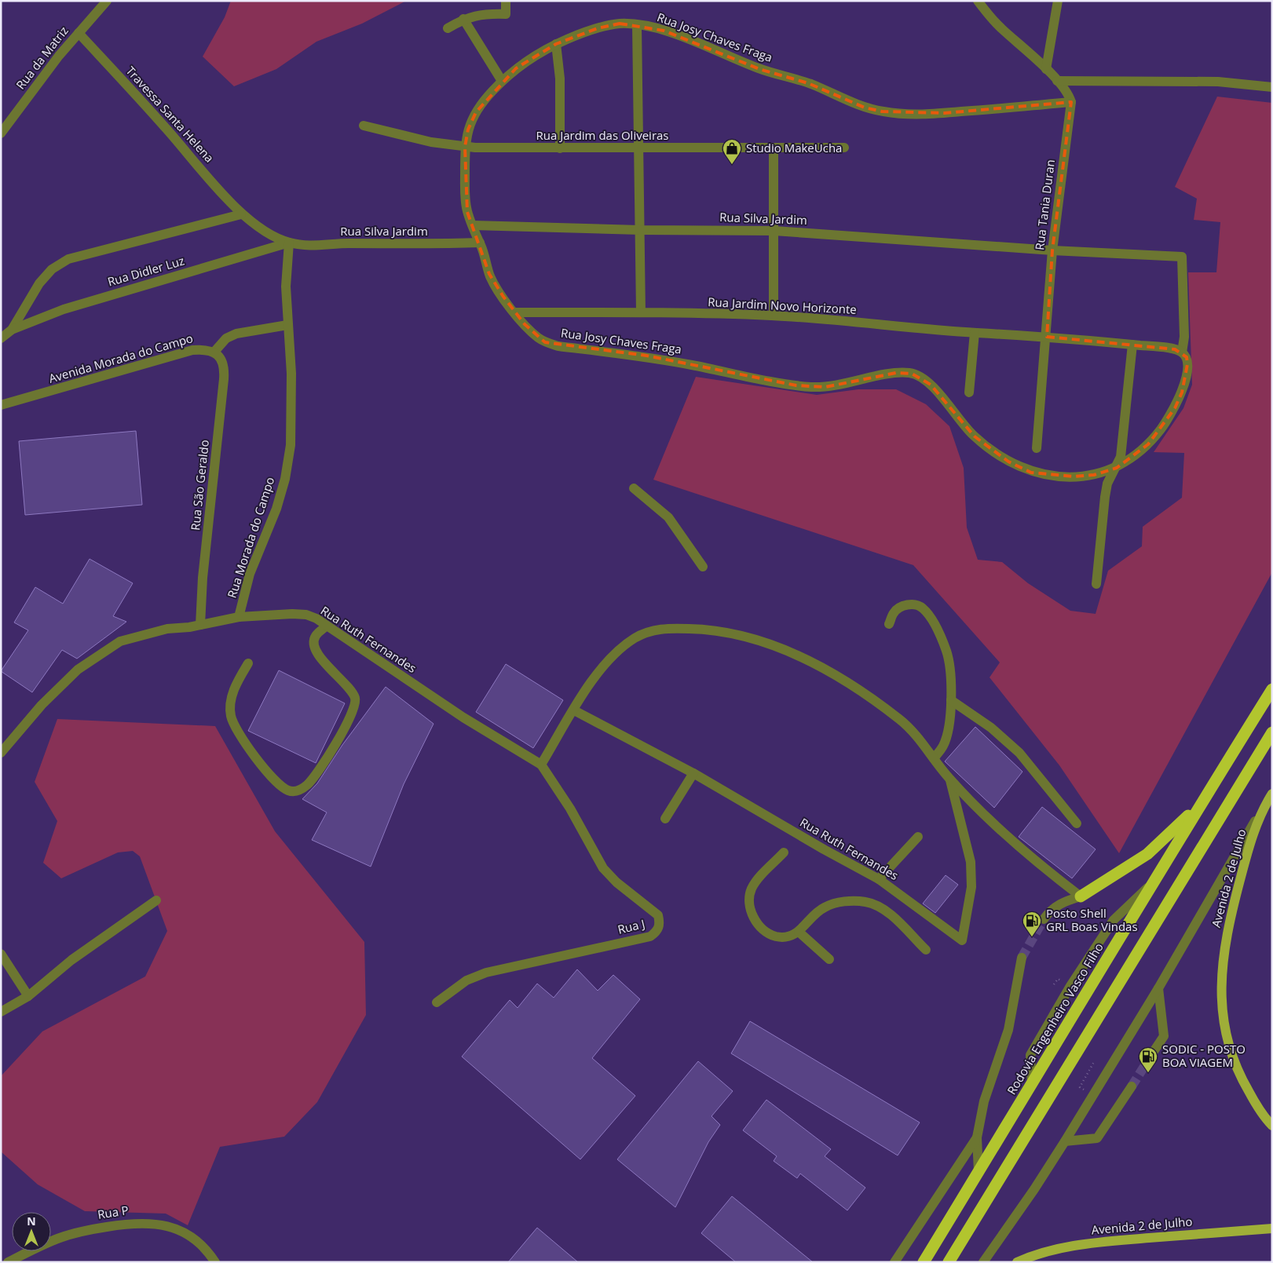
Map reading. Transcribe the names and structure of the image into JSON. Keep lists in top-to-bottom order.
{
  "streets": {
    "highway": ["Rodovia Engenheiro Vasco Filho"],
    "main road": ["Avenida 2 de Julho"],
    "street": [
      "Rua Josy Chaves Fraga",
      "Rua da Matriz",
      "Travessa Santa Helena",
      "Rua Jardim das Oliveiras",
      "Rua Tania Duran",
      "Rua Silva Jardim",
      "Rua Didler Luz",
      "Rua Jardim Novo Horizonte",
      "Avenida Morada do Campo",
      "Rua São Geraldo",
      "Rua Morada do Campo",
      "Rua Ruth Fernandes",
      "Rua J",
      "Rua P"
    ]
  },
  "crossings": [
    ["Rua Josy Chaves Fraga", "Rua Jardim das Oliveiras"],
    ["Rua Josy Chaves Fraga", "Rua Tania Duran"],
    ["Rua Josy Chaves Fraga", "Rua Silva Jardim"],
    ["Rua Josy Chaves Fraga", "Rua Jardim Novo Horizonte"],
    ["Rua da Matriz", "Travessa Santa Helena"],
    ["Travessa Santa Helena", "Rua Didler Luz"],
    ["Rua Tania Duran", "Rua Silva Jardim"],
    ["Rua Tania Duran", "Rua Jardim Novo Horizonte"],
    ["Rua Silva Jardim", "Rua Didler Luz"],
    ["Rua Silva Jardim", "Rua Jardim Novo Horizonte"],
    ["Rua Silva Jardim", "Rua Morada do Campo"],
    ["Rua Didler Luz", "Rua Morada do Campo"],
    ["Avenida Morada do Campo", "Rua São Geraldo"],
    ["Rua São Geraldo", "Rua Ruth Fernandes"],
    ["Rua Morada do Campo", "Rua Ruth Fernandes"],
    ["Rua Ruth Fernandes", "Rua J"]
  ],
  "places": {
    "shop": ["Studio MakeUcha"],
    "fuel station": ["Posto Shell GRL Boas Vindas", "SODIC - POSTO BOA VIAGEM"]
  },
  "north": "top"
}
